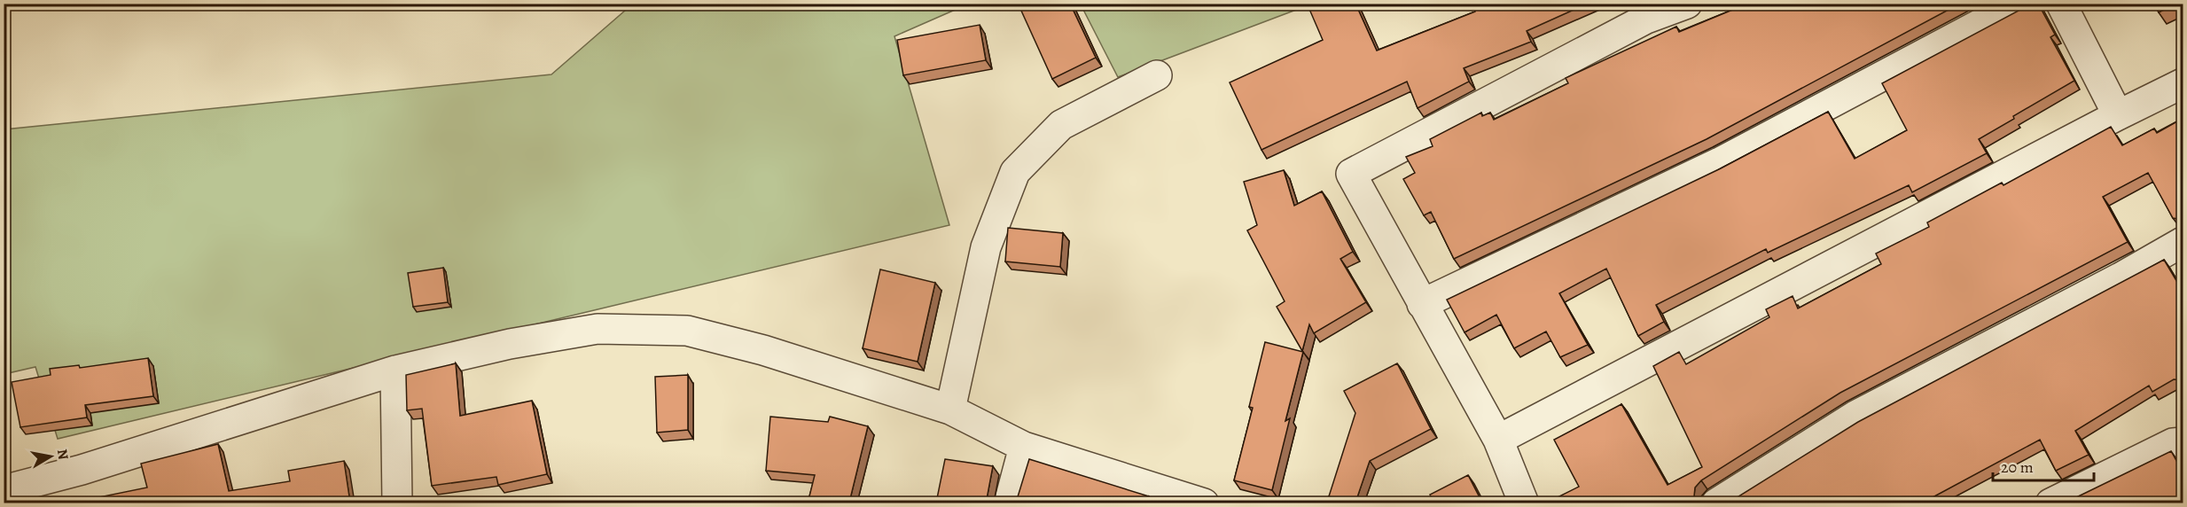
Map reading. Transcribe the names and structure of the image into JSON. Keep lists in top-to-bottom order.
{
  "scale_bar": "20 m",
  "north": "right"
}
